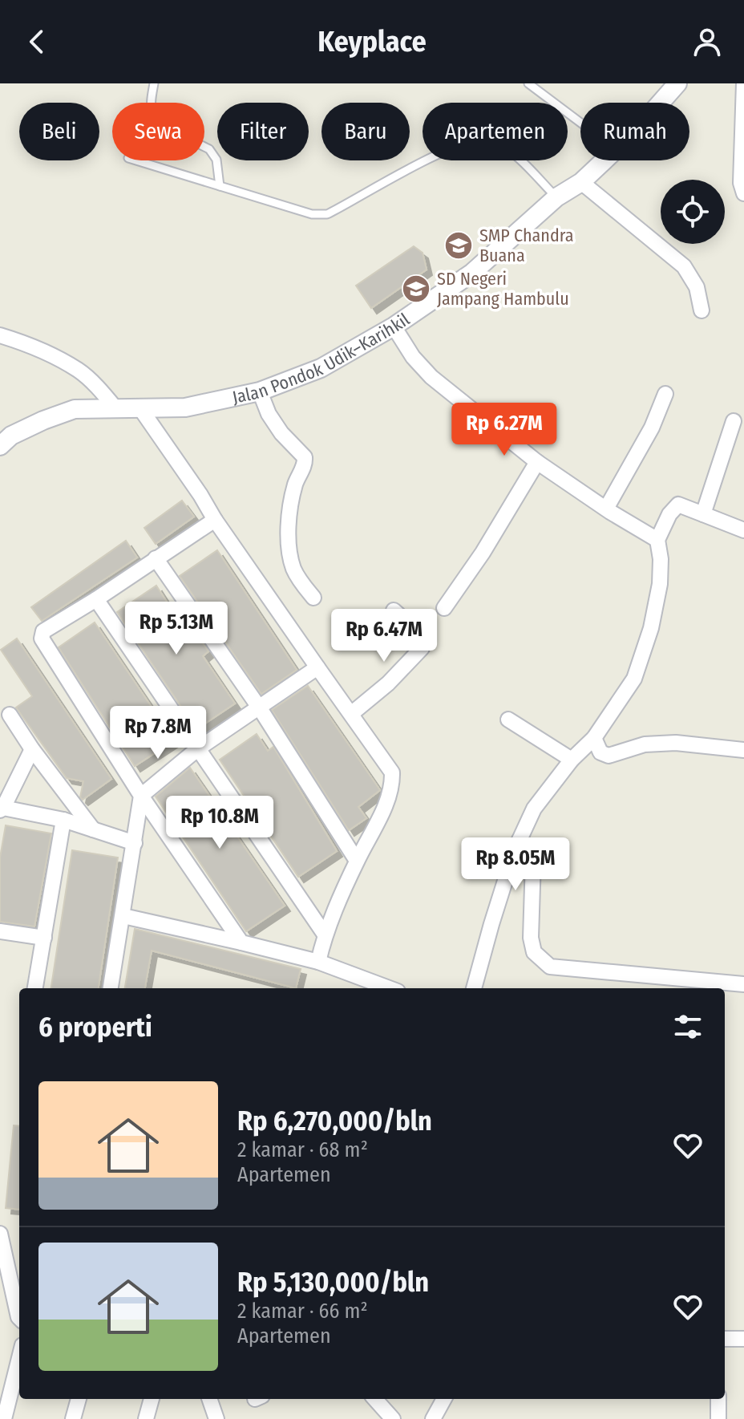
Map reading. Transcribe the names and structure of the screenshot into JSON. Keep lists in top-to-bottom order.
{
  "streets": {
    "street": ["Jalan Pondok Udik–Karihkil"]
  },
  "places": {
    "school or university": ["SMP Chandra Buana", "SD Negeri Jampang Hambulu"]
  },
  "page": {
    "header": "Keyplace",
    "chip": [
      "Beli",
      "Sewa",
      "Filter",
      "Baru",
      "Apartemen",
      "Rumah"
    ],
    "price": [
      "Rp 6.27M",
      "Rp 5.13M",
      "Rp 6.47M",
      "Rp 7.8M",
      "Rp 10.8M",
      "Rp 8.05M"
    ],
    "heading": "6 properti",
    "list": [
      {
        "name": "Rp 6,270,000/bln",
        "note": "2 kamar · 68 m² · Apartemen"
      },
      {
        "name": "Rp 5,130,000/bln",
        "note": "2 kamar · 66 m² · Apartemen"
      }
    ]
  }
}
